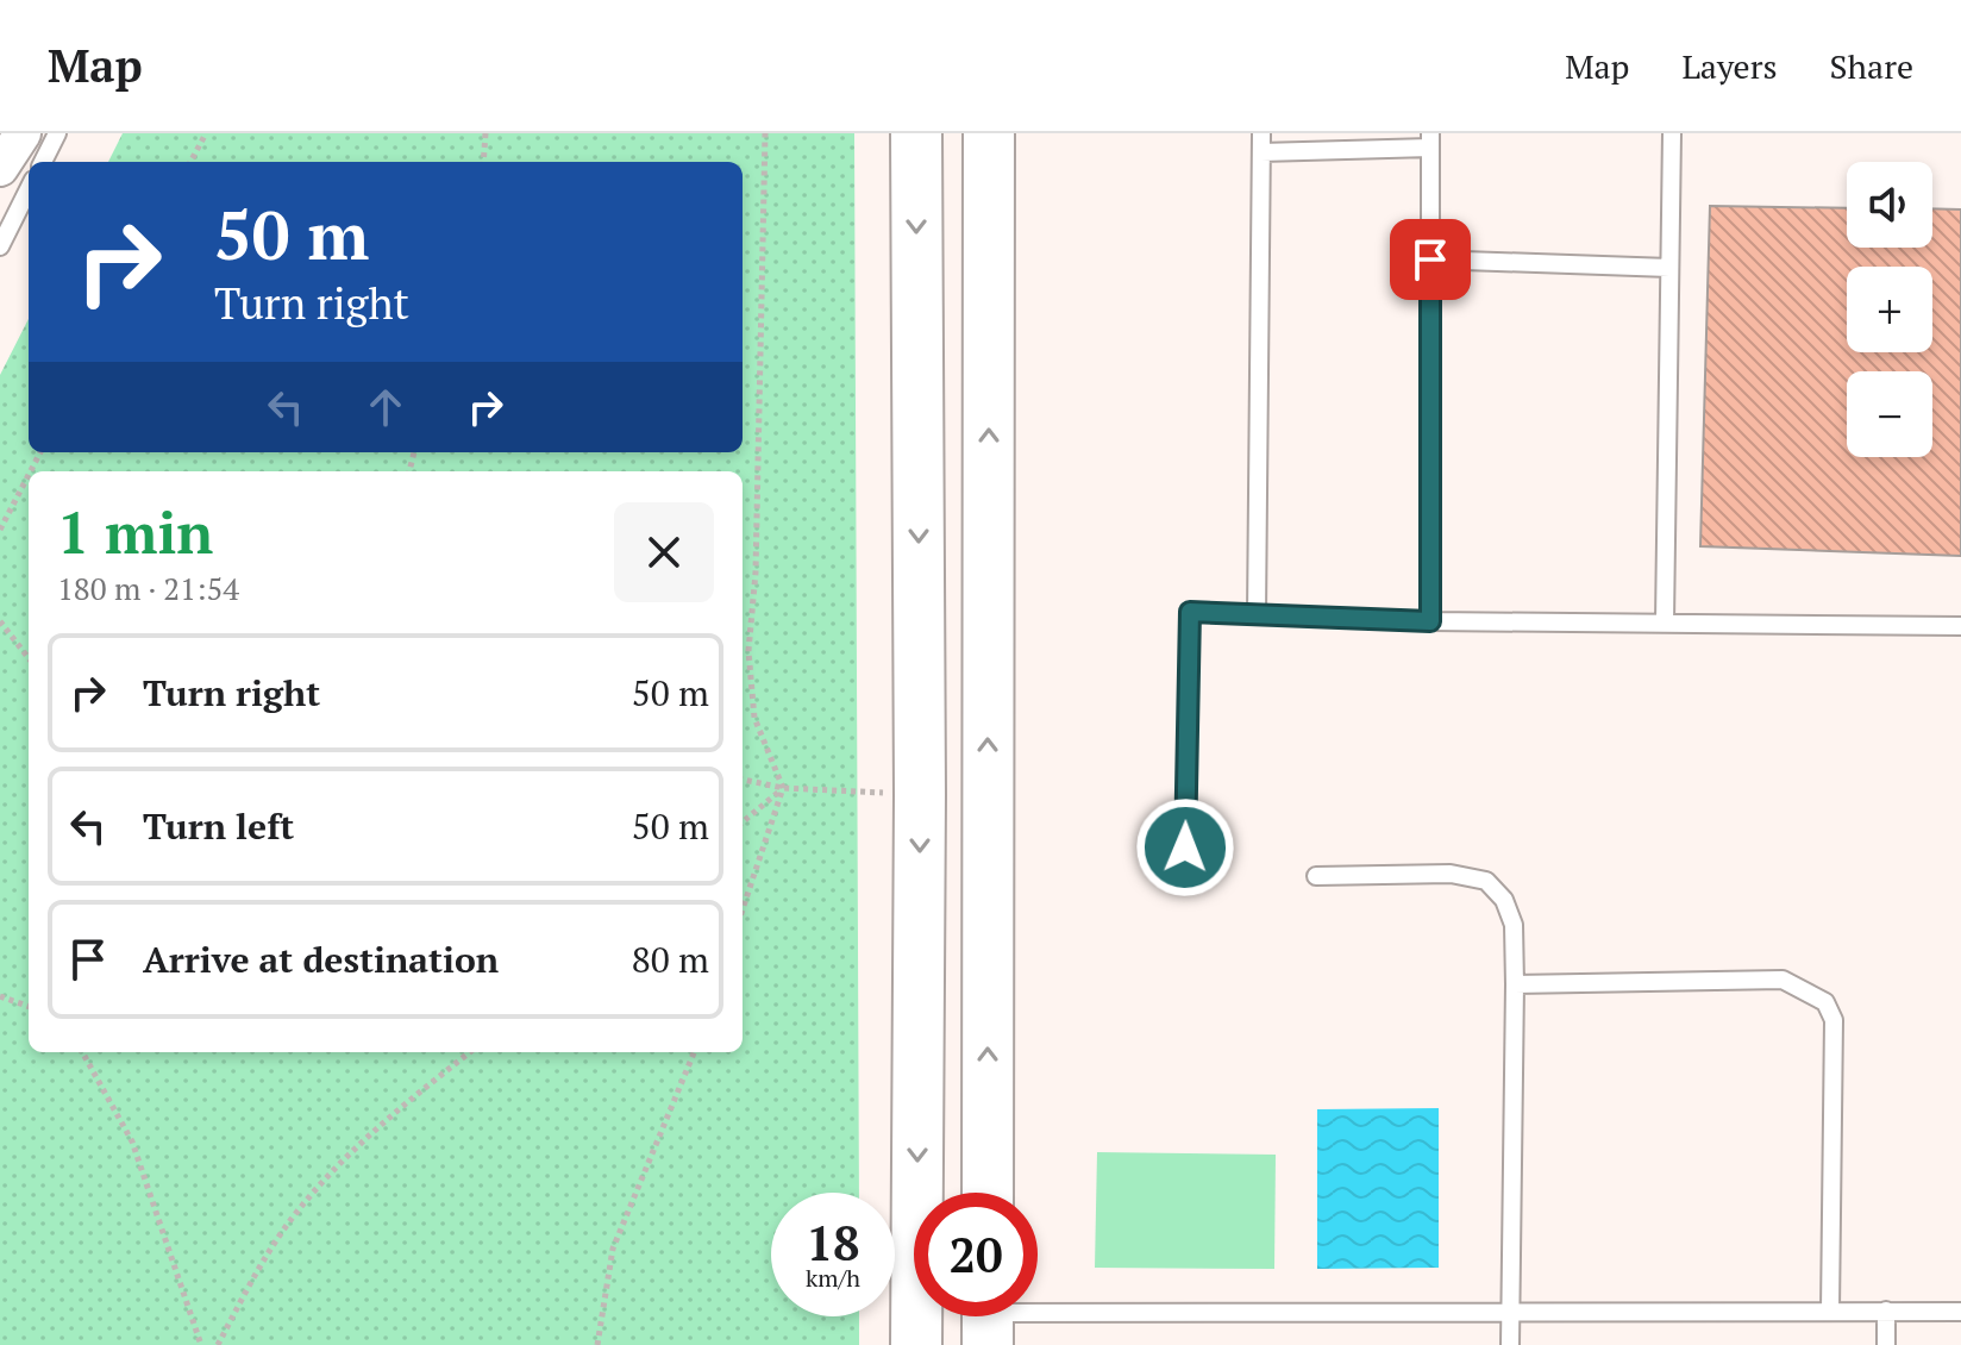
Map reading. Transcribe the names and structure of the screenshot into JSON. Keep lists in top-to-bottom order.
{
  "page": {
    "header": "Map",
    "nav": ["Map", "Layers", "Share"],
    "map_buttons": ["+", "−"],
    "turn": ["50 m", "Turn right"],
    "heading": ["1 min", "180 m · 21:54"],
    "list": [
      {
        "name": "Turn right",
        "value": "50 m"
      },
      {
        "name": "Turn left",
        "value": "50 m"
      },
      {
        "name": "Arrive at destination",
        "value": "80 m"
      }
    ],
    "speed": "18 km/h",
    "limit": "20"
  }
}
